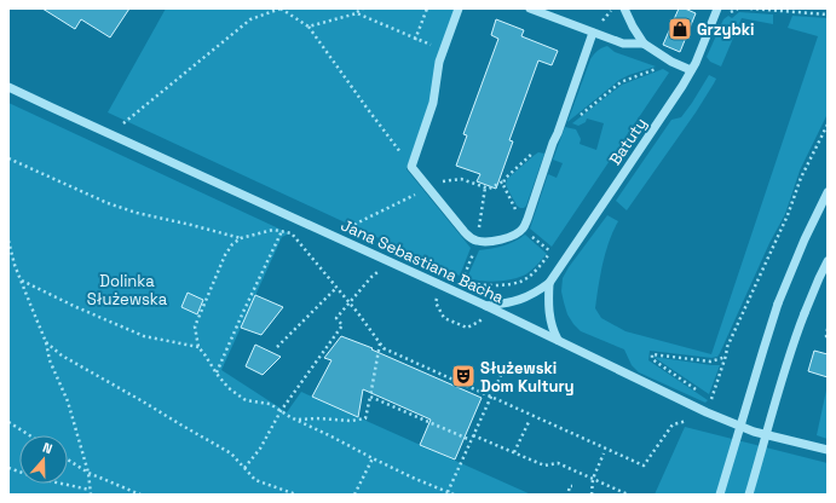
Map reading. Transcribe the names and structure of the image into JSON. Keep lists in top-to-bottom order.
{
  "streets": {
    "street": ["Batuty", "Jana Sebastiana Bacha"]
  },
  "crossings": [
    ["Batuty", "Jana Sebastiana Bacha"]
  ],
  "parks": ["Dolinka Służewska"],
  "places": {
    "shop": ["Grzybki"],
    "theatre": ["Służewski Dom Kultury"]
  },
  "north": "top"
}
